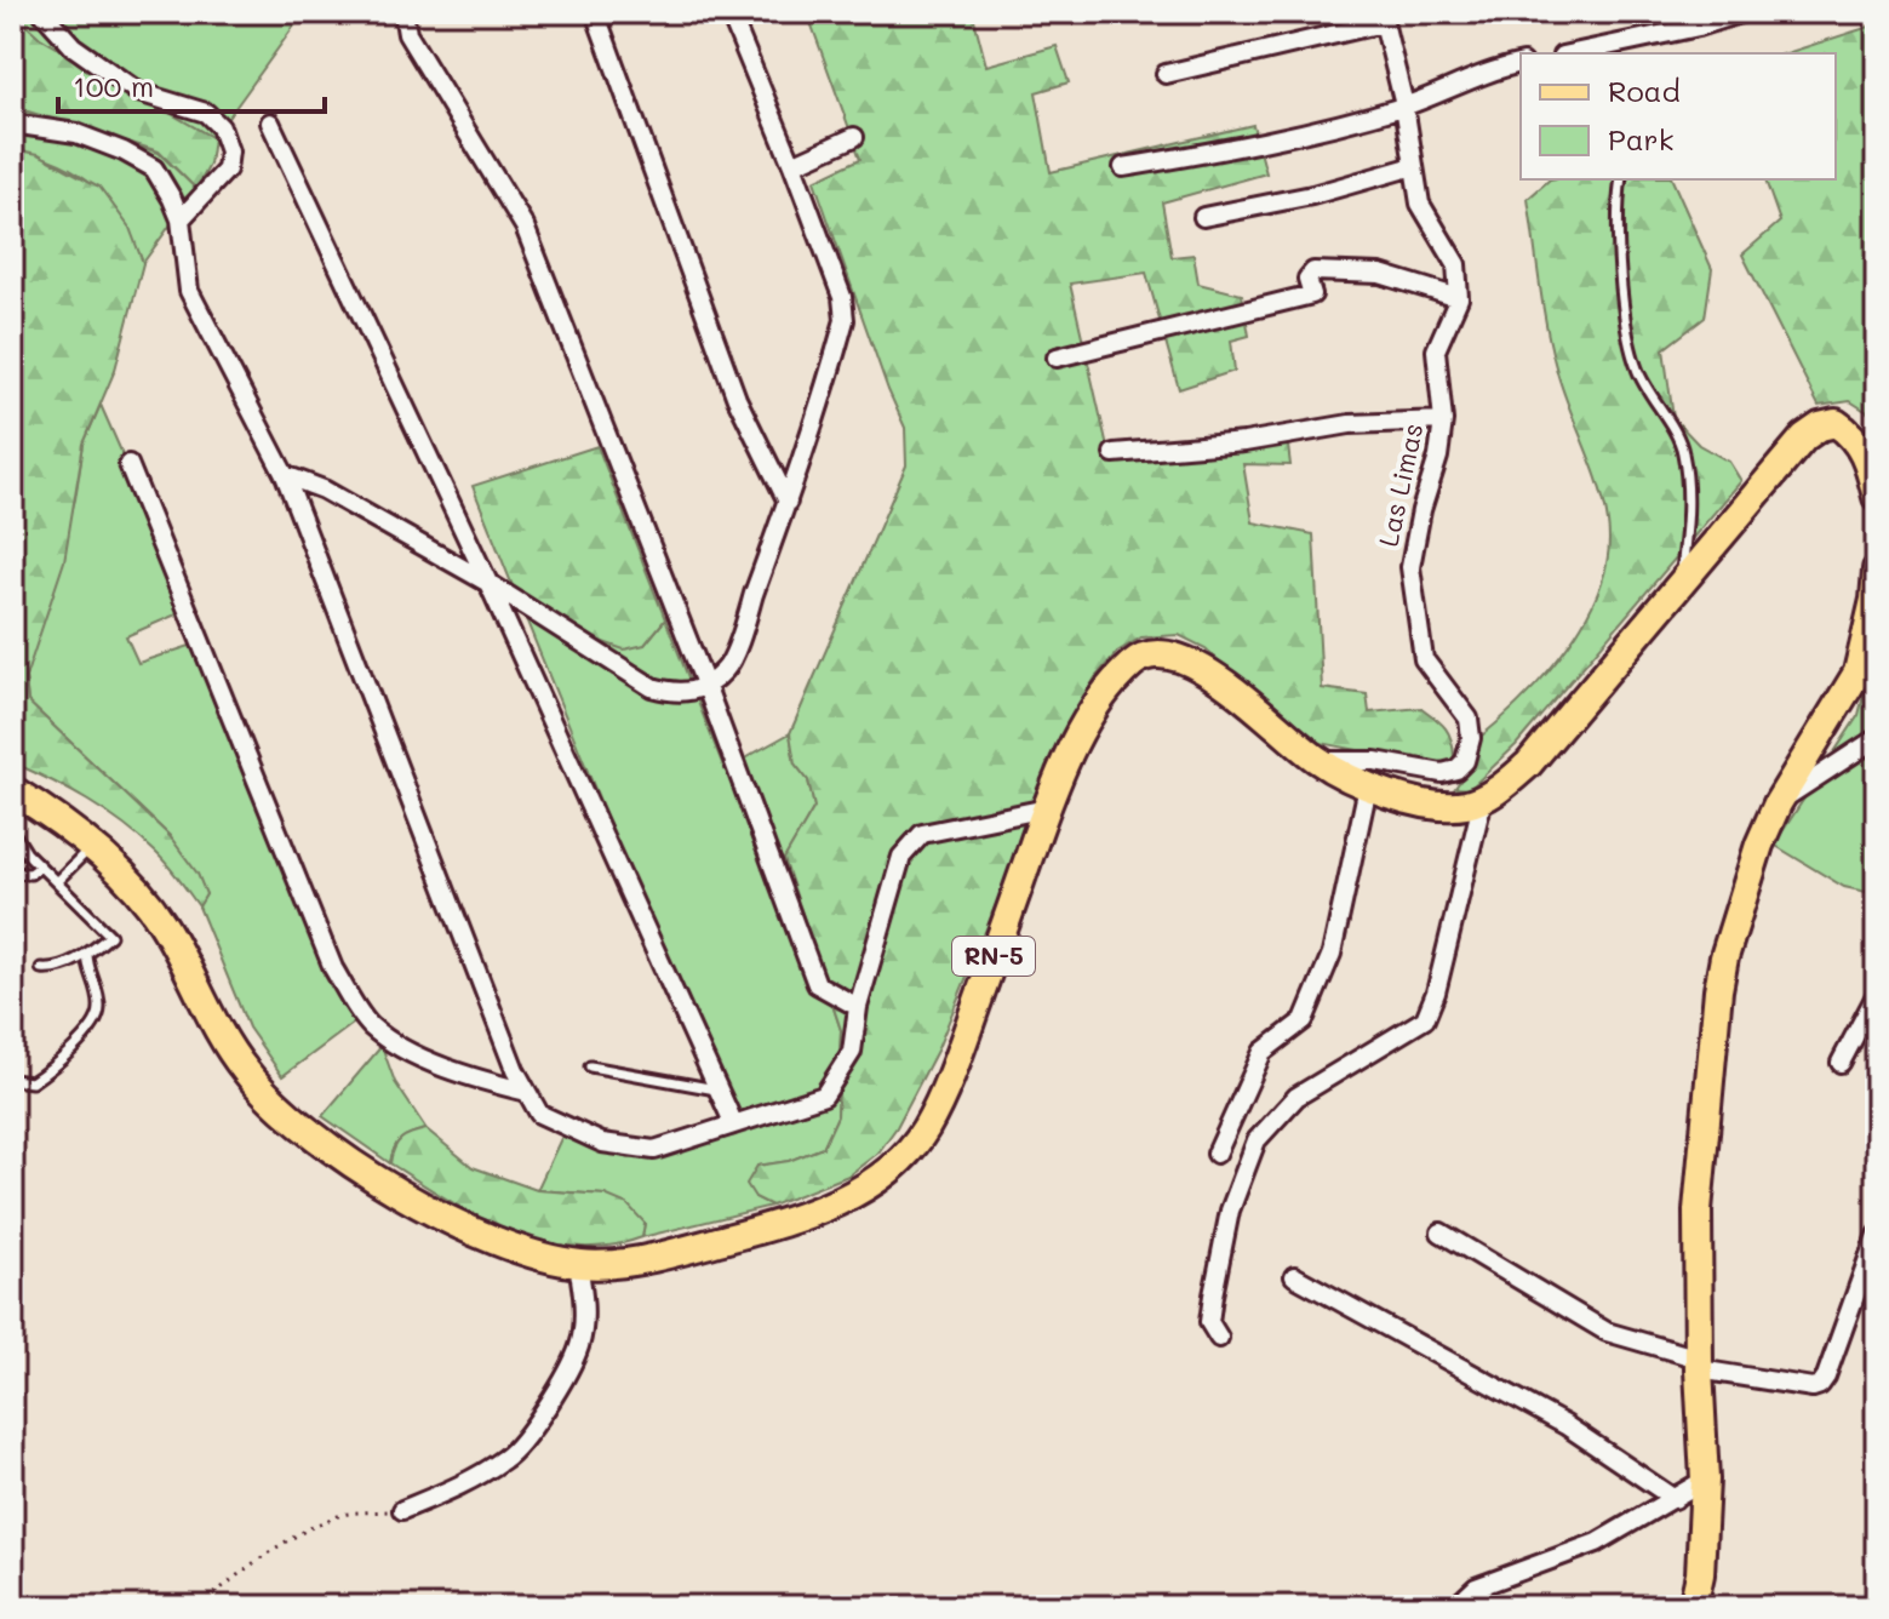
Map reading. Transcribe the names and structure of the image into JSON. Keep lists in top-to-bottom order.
{
  "streets": {
    "main road": ["RN-5"],
    "street": ["Las Limas"]
  },
  "crossings": [
    ["Las Limas", "RN-5"]
  ],
  "legend": ["Road", "Park"],
  "scale_bar": "100 m"
}
